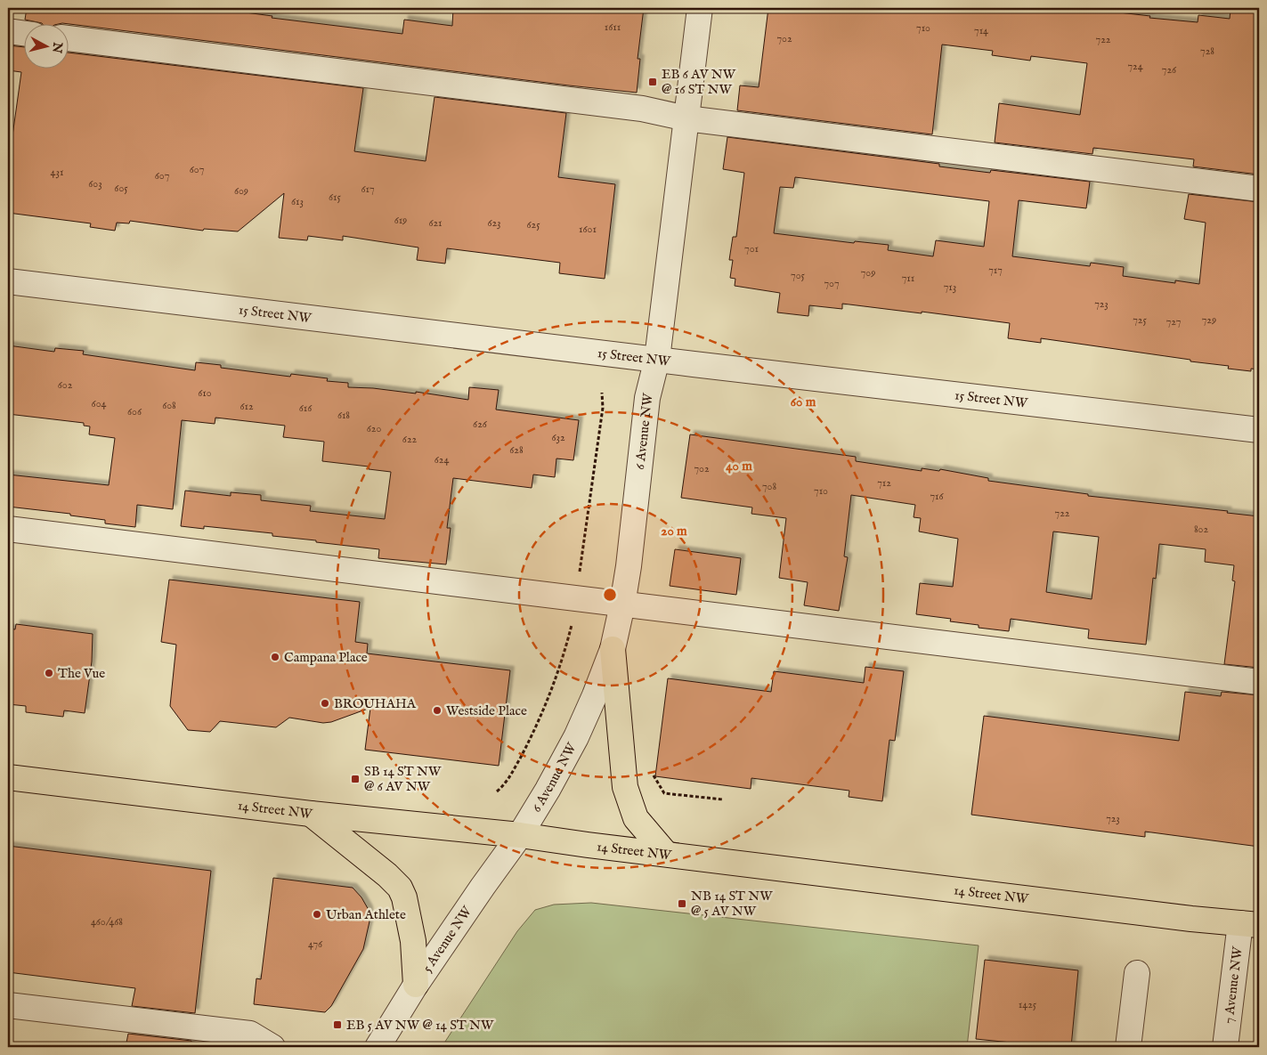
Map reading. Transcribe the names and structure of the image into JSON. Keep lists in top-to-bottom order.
{
  "streets": {
    "main road": ["14 Street NW"],
    "street": [
      "15 Street NW",
      "6 Avenue NW",
      "5 Avenue NW",
      "7 Avenue NW"
    ]
  },
  "crossings": [
    ["15 Street NW", "6 Avenue NW"],
    ["6 Avenue NW", "14 Street NW"],
    ["6 Avenue NW", "5 Avenue NW"],
    ["14 Street NW", "5 Avenue NW"],
    ["14 Street NW", "7 Avenue NW"]
  ],
  "places": {
    "transit": [
      "EB 6 AV NW @ 16 ST NW",
      "SB 14 ST NW @ 6 AV NW",
      "NB 14 ST NW @ 5 AV NW",
      "EB 5 AV NW @ 14 ST NW"
    ],
    "other": [
      "Campana Place",
      "The Vue",
      "BROUHAHA",
      "Westside Place",
      "Urban Athlete"
    ]
  },
  "house_numbers": [
    "1611",
    "710",
    "714",
    "702",
    "722",
    "728",
    "724",
    "726",
    "607",
    "431",
    "607",
    "603",
    "605",
    "617",
    "609",
    "615",
    "613",
    "619",
    "621",
    "623",
    "625",
    "1601",
    "701",
    "717",
    "709",
    "705",
    "711",
    "707",
    "713",
    "723",
    "725",
    "729",
    "727",
    "602",
    "610",
    "604",
    "608",
    "612",
    "616",
    "606",
    "618",
    "626",
    "620",
    "632",
    "622",
    "628",
    "624",
    "702",
    "712",
    "708",
    "710",
    "716",
    "722",
    "802",
    "723",
    "460/468",
    "476",
    "1425"
  ],
  "north": "right",
  "rings": ["60 m", "40 m", "20 m"]
}
